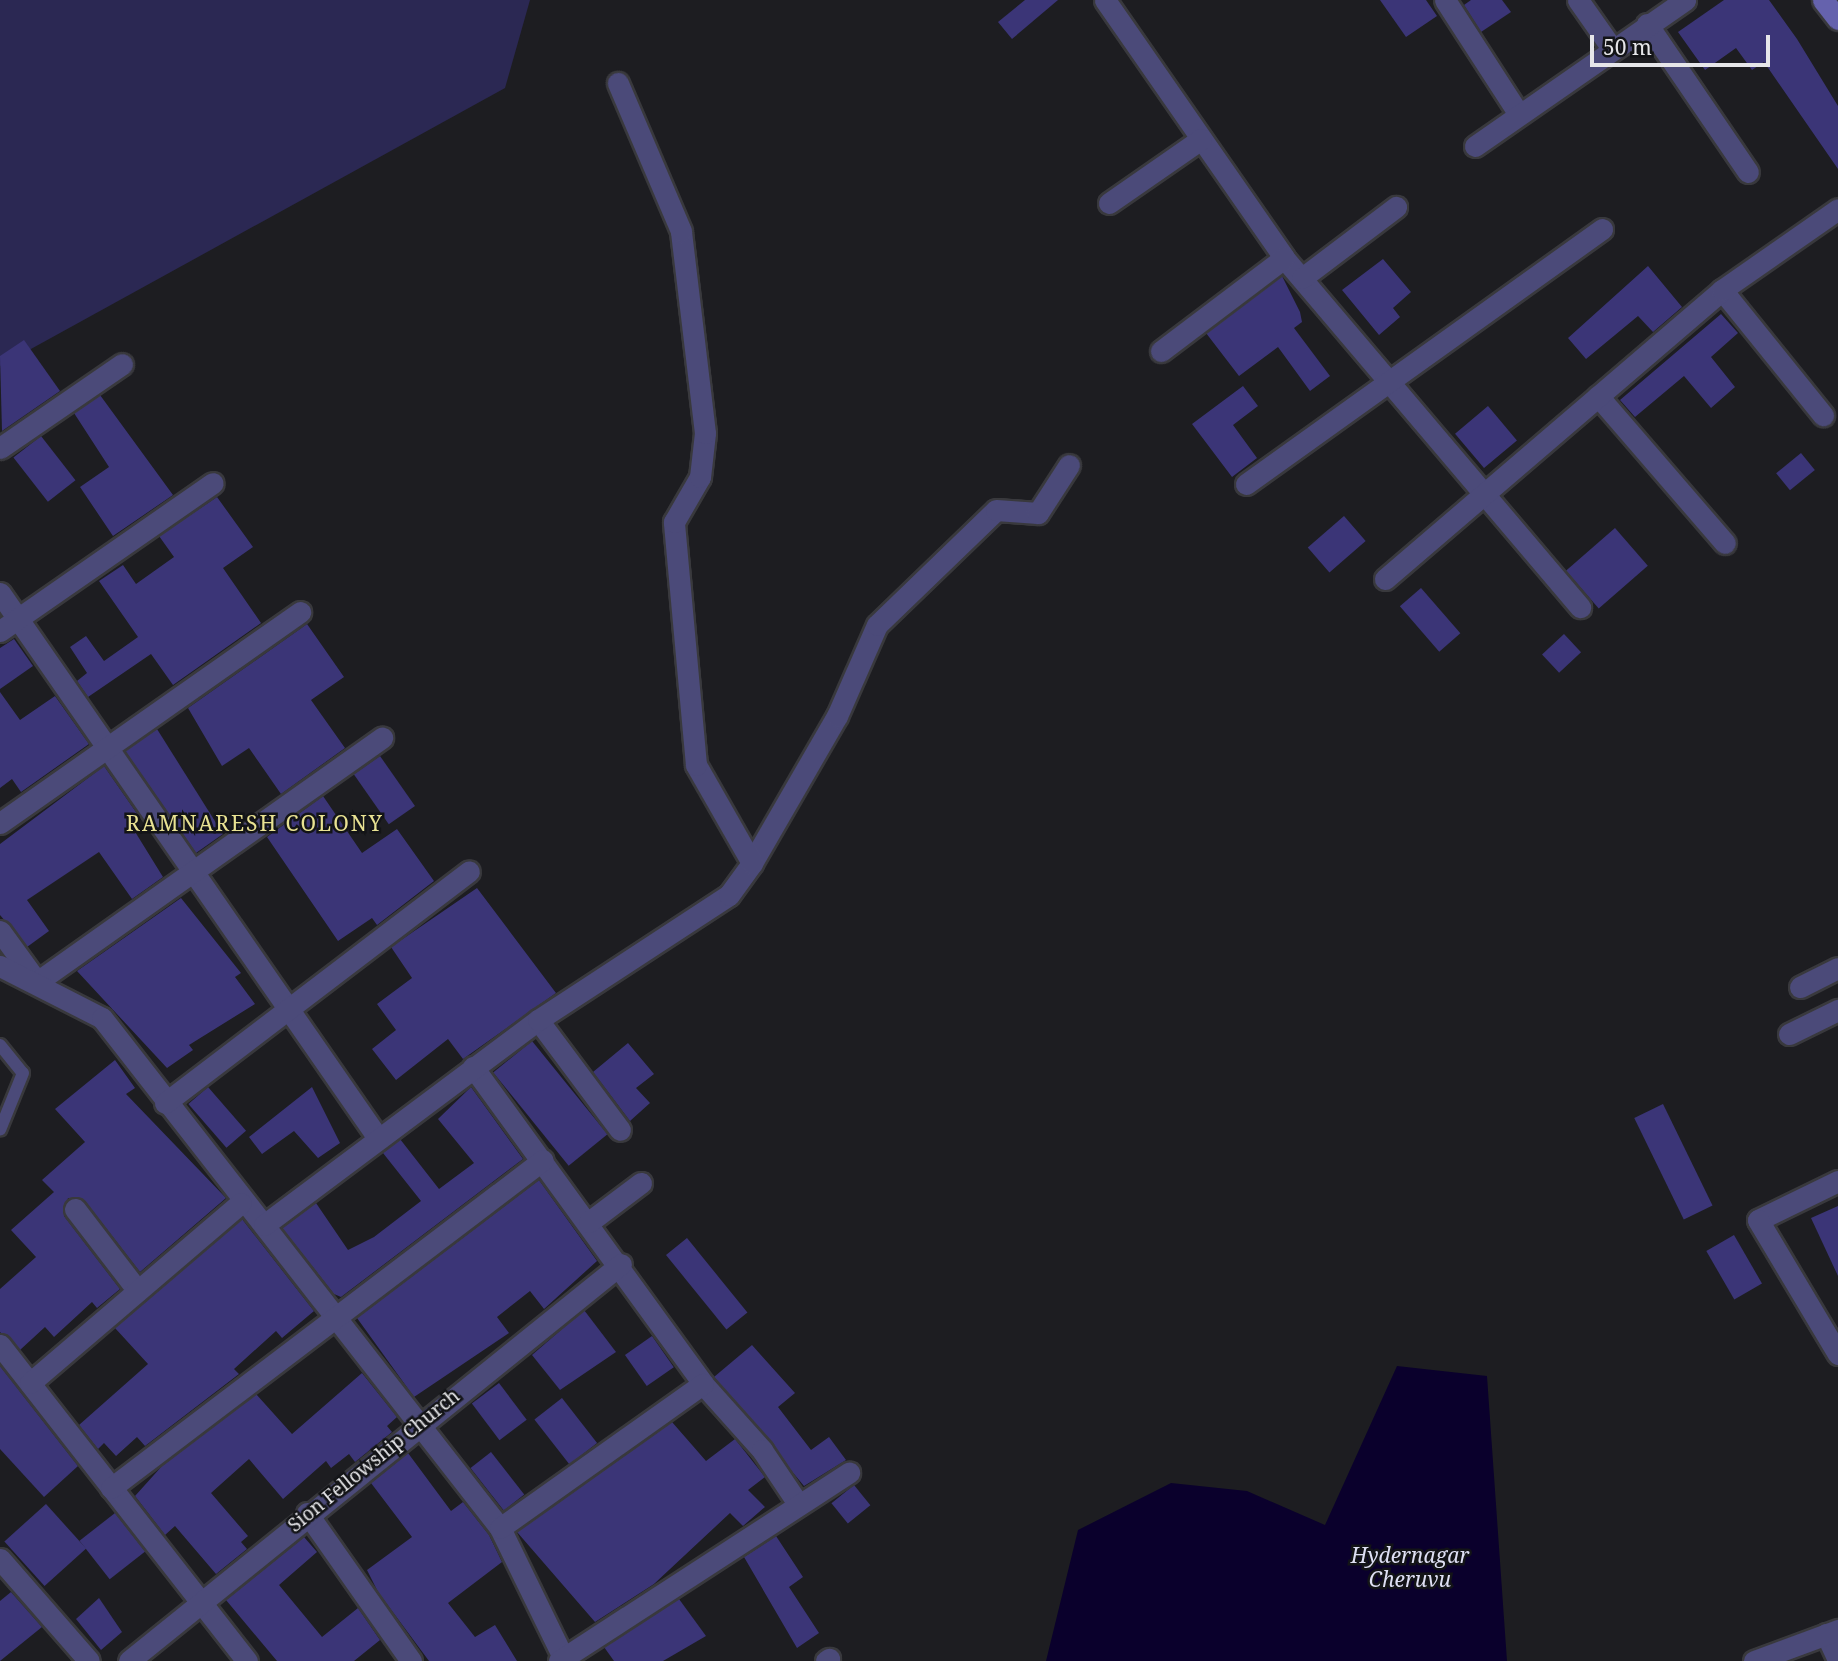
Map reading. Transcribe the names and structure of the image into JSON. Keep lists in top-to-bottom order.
{
  "streets": {
    "street": ["Sion Fellowship Church"]
  },
  "districts": ["RAMNARESH COLONY"],
  "water": ["Hydernagar Cheruvu"],
  "scale_bar": "50 m"
}
